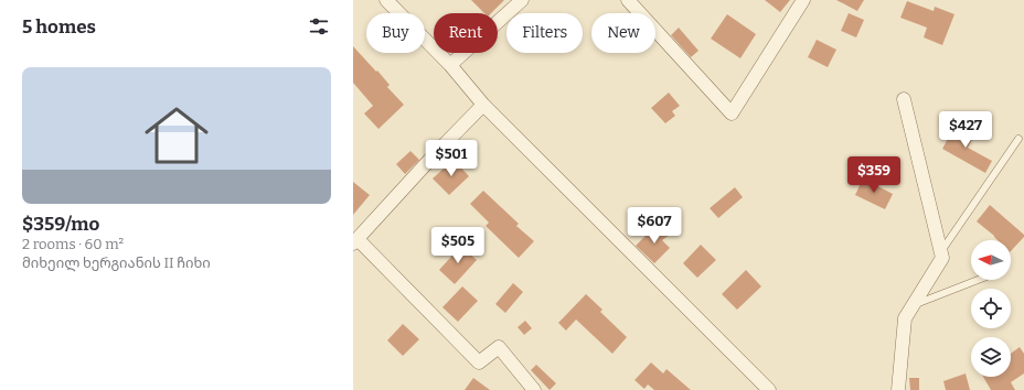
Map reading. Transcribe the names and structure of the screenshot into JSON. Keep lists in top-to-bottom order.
{
  "north": "left",
  "page": {
    "heading": "5 homes",
    "chip": [
      "Buy",
      "Rent",
      "Filters",
      "New"
    ],
    "list": [
      {
        "name": "$359/mo",
        "note": "2 rooms · 60 m² · მიხეილ ხერგიანის II ჩიხი"
      }
    ],
    "price": [
      "$427",
      "$501",
      "$359",
      "$607",
      "$505"
    ]
  }
}
